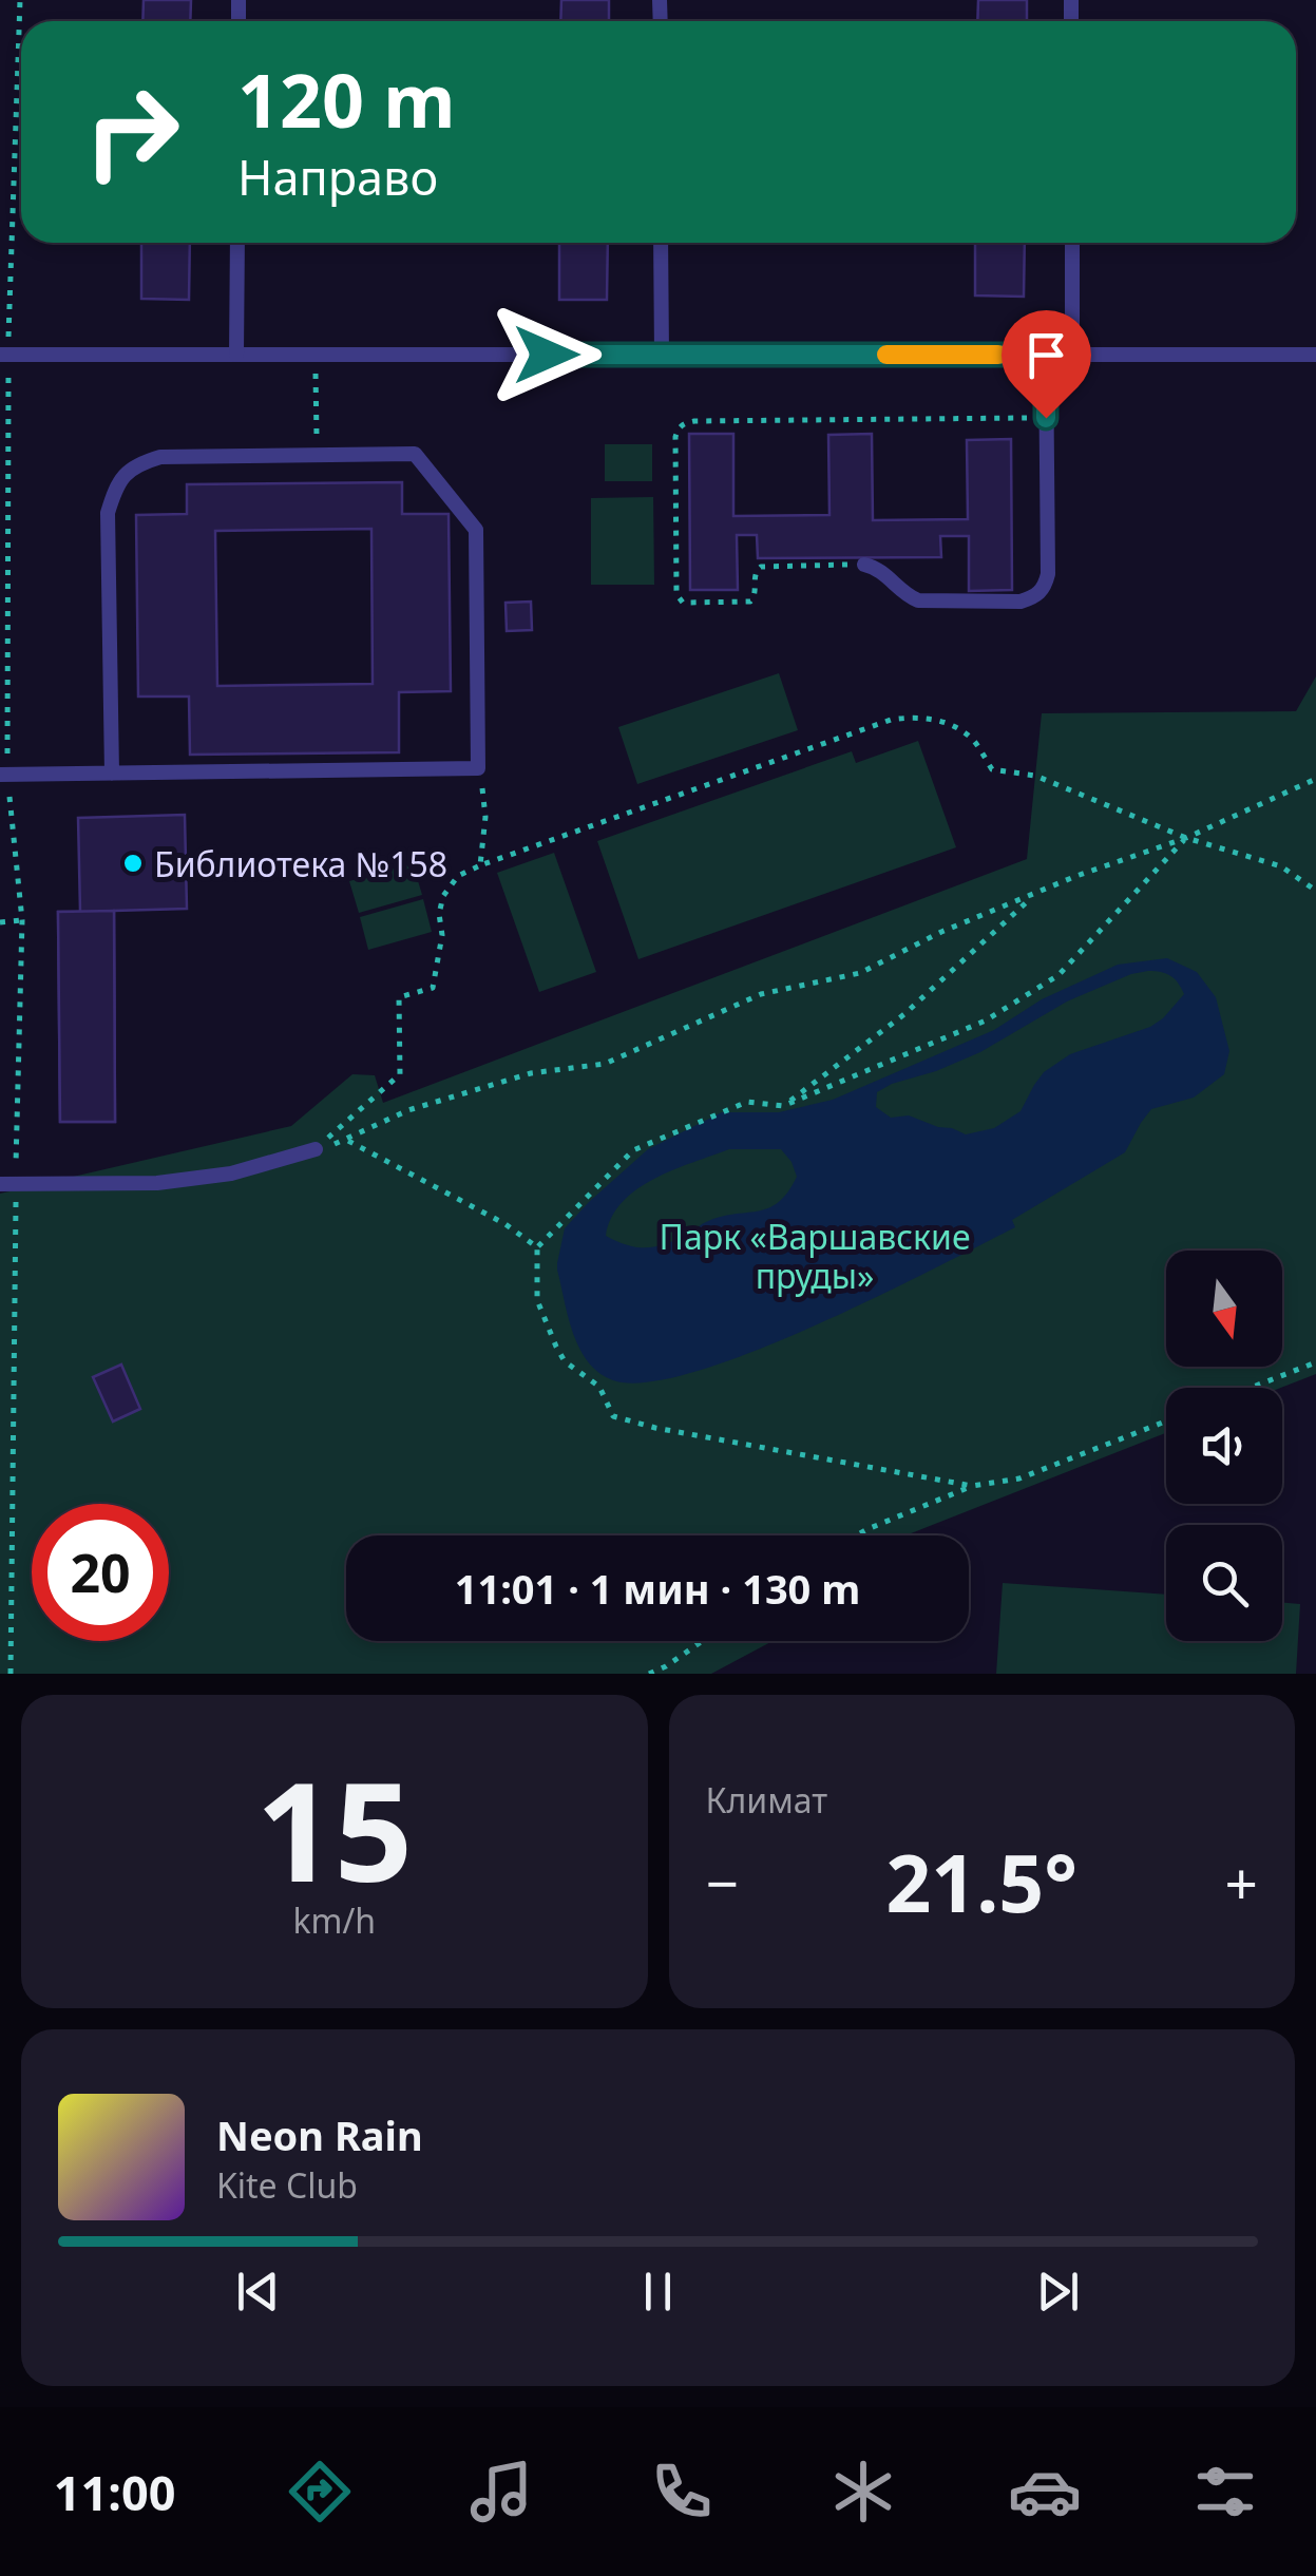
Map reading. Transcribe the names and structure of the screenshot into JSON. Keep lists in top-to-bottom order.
{
  "parks": ["Парк «Варшавские пруды»"],
  "places": ["Библиотека №158"],
  "north": "bottom",
  "page": {
    "turn": ["120 m", "Направо"],
    "limit": "20",
    "trip": "11:01 · 1 мин · 130 m",
    "tile": [
      ["15", "km/h"],
      "Климат"
    ],
    "heat": ["−", "21.5°", "+"],
    "song": ["Neon Rain", "Kite Club"],
    "tabs": "11:00"
  }
}
